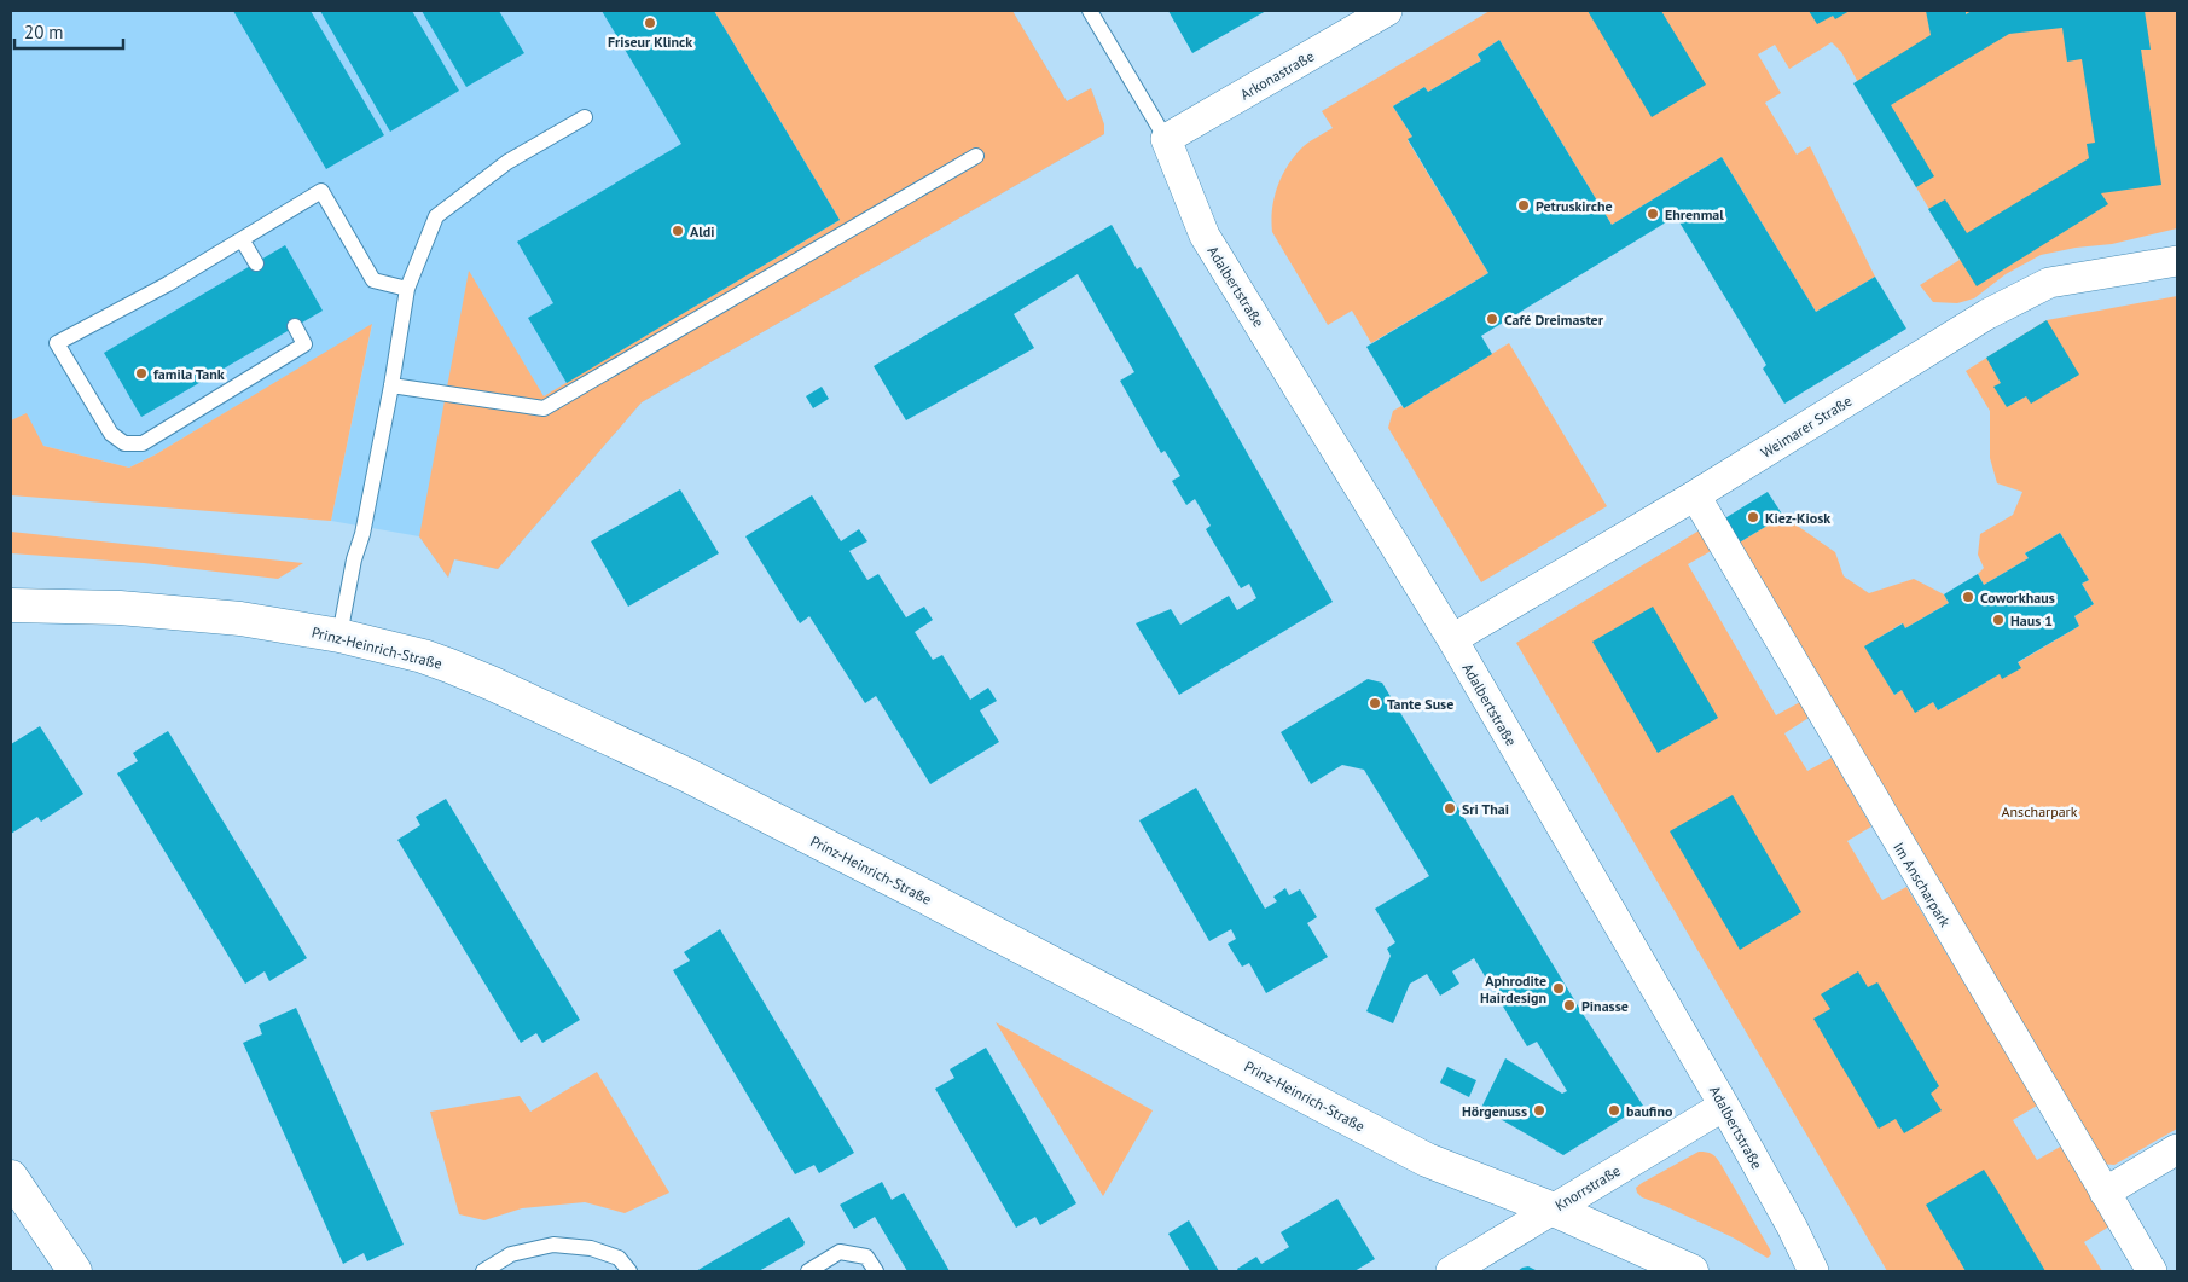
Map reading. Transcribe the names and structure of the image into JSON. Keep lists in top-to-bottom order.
{
  "streets": {
    "main road": ["Prinz-Heinrich-Straße"],
    "street": [
      "Arkonastraße",
      "Adalbertstraße",
      "Weimarer Straße",
      "Im Anscharpark",
      "Knorrstraße"
    ]
  },
  "crossings": [
    ["Arkonastraße", "Adalbertstraße"],
    ["Adalbertstraße", "Weimarer Straße"],
    ["Adalbertstraße", "Knorrstraße"],
    ["Weimarer Straße", "Im Anscharpark"],
    ["Prinz-Heinrich-Straße", "Knorrstraße"]
  ],
  "parks": ["Anscharpark"],
  "places": [
    "Friseur Klinck",
    "Petruskirche",
    "Ehrenmal",
    "Aldi",
    "Café Dreimaster",
    "famila Tank",
    "Kiez-Kiosk",
    "Coworkhaus",
    "Haus 1",
    "Tante Suse",
    "Sri Thai",
    "Aphrodite Hairdesign",
    "Pinasse",
    "Hörgenuss",
    "baufino"
  ],
  "scale_bar": "20 m"
}
